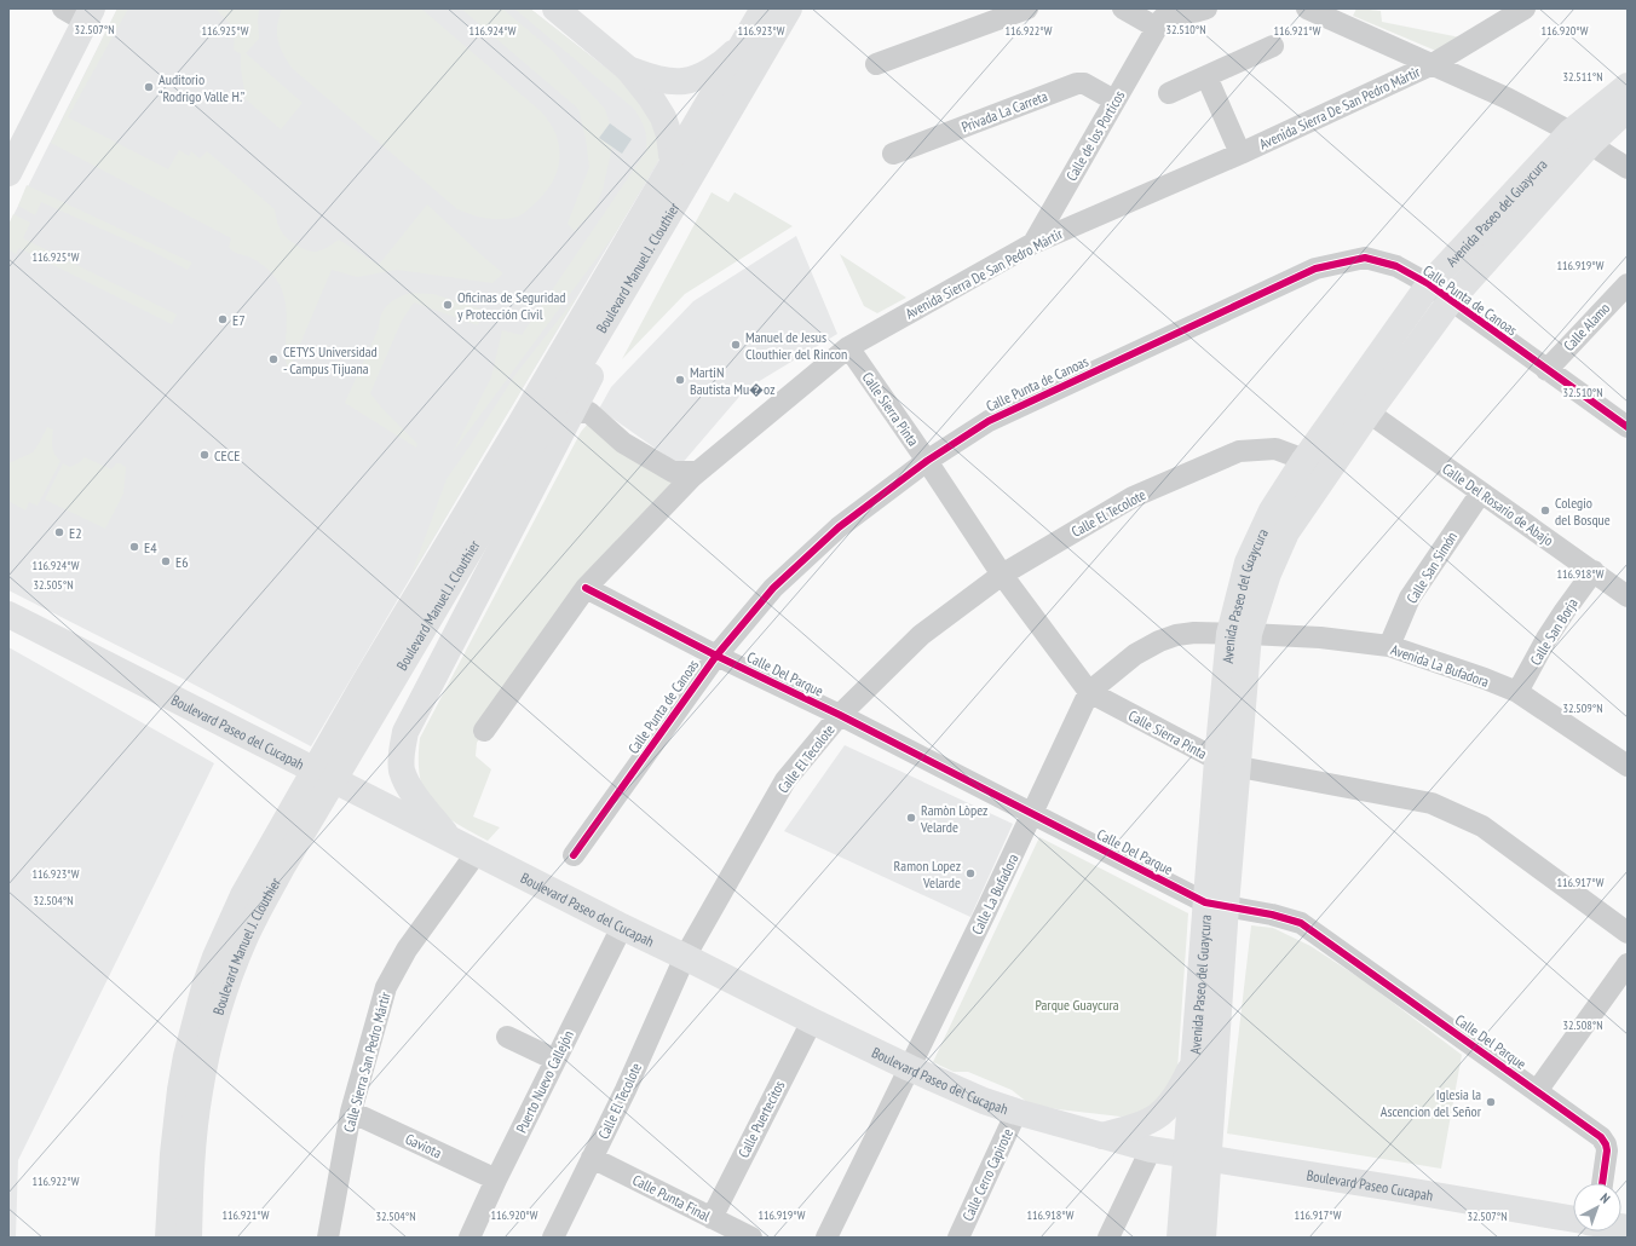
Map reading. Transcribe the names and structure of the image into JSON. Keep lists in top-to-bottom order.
{
  "streets": {
    "main road": [
      "Avenida Paseo del Guaycura",
      "Boulevard Manuel J. Clouthier",
      "Boulevard Paseo del Cucapah",
      "Boulevard Paseo Cucapah"
    ],
    "street": [
      "Avenida Sierra De San Pedro Mártir",
      "Privada La Carreta",
      "Calle de los Porticos",
      "Calle Punta de Canoas",
      "Calle Alamo",
      "Calle Sierra Pinta",
      "Calle Del Rosario de Abajo",
      "Calle El Tecolote",
      "Calle San Simón",
      "Calle San Borja",
      "Avenida La Bufadora",
      "Calle Del Parque",
      "Calle La Bufadora",
      "Calle Sierra San Pedro Mártir",
      "Puerto Nuevo Callejón",
      "Calle Puertecitos",
      "Gaviota",
      "Calle Cerro Capirote",
      "Calle Punta Final"
    ]
  },
  "crossings": [
    ["Avenida Sierra De San Pedro Mártir", "Calle de los Porticos"],
    ["Avenida Sierra De San Pedro Mártir", "Avenida Paseo del Guaycura"],
    ["Avenida Sierra De San Pedro Mártir", "Calle Sierra Pinta"],
    ["Avenida Sierra De San Pedro Mártir", "Calle Del Parque"],
    ["Privada La Carreta", "Calle de los Porticos"],
    ["Avenida Paseo del Guaycura", "Calle Punta de Canoas"],
    ["Avenida Paseo del Guaycura", "Calle Sierra Pinta"],
    ["Avenida Paseo del Guaycura", "Calle Del Rosario de Abajo"],
    ["Avenida Paseo del Guaycura", "Calle El Tecolote"],
    ["Avenida Paseo del Guaycura", "Avenida La Bufadora"],
    ["Avenida Paseo del Guaycura", "Calle Del Parque"],
    ["Avenida Paseo del Guaycura", "Boulevard Paseo del Cucapah"],
    ["Avenida Paseo del Guaycura", "Calle La Bufadora"],
    ["Avenida Paseo del Guaycura", "Boulevard Paseo Cucapah"],
    ["Calle Punta de Canoas", "Calle Alamo"],
    ["Calle Punta de Canoas", "Calle Sierra Pinta"],
    ["Calle Punta de Canoas", "Calle Del Parque"],
    ["Calle Sierra Pinta", "Calle El Tecolote"],
    ["Calle Sierra Pinta", "Calle La Bufadora"],
    ["Calle Del Rosario de Abajo", "Calle San Simón"],
    ["Calle Del Rosario de Abajo", "Calle San Borja"],
    ["Calle El Tecolote", "Calle Del Parque"],
    ["Calle El Tecolote", "Boulevard Paseo del Cucapah"],
    ["Calle El Tecolote", "Calle Punta Final"],
    ["Calle San Simón", "Avenida La Bufadora"],
    ["Calle San Borja", "Avenida La Bufadora"],
    ["Avenida La Bufadora", "Calle La Bufadora"],
    ["Calle Del Parque", "Calle La Bufadora"],
    ["Boulevard Paseo del Cucapah", "Calle La Bufadora"],
    ["Boulevard Paseo del Cucapah", "Calle Sierra San Pedro Mártir"],
    ["Boulevard Paseo del Cucapah", "Puerto Nuevo Callejón"],
    ["Boulevard Paseo del Cucapah", "Calle Puertecitos"],
    ["Boulevard Paseo del Cucapah", "Calle Cerro Capirote"],
    ["Boulevard Paseo del Cucapah", "Boulevard Paseo Cucapah"],
    ["Calle Sierra San Pedro Mártir", "Gaviota"],
    ["Puerto Nuevo Callejón", "Gaviota"],
    ["Calle Puertecitos", "Calle Punta Final"]
  ],
  "parks": ["Parque Guaycura"],
  "places": [
    "Auditorio “Rodrigo Valle H.”",
    "Oficinas de Seguridad y Protección Civil",
    "E7",
    "Manuel de Jesus Clouthier del Rincon",
    "CETYS Universidad - Campus Tijuana",
    "MartiN Bautista Mu�oz",
    "CECE",
    "Colegio del Bosque",
    "E2",
    "E4",
    "E6",
    "Ramòn Lòpez Velarde",
    "Ramon Lopez Velarde",
    "Iglesia la Ascencion del Señor"
  ],
  "north": "top right",
  "coordinates": [
    "32.507°N",
    "32.510°N",
    "116.924°W",
    "116.923°W",
    "116.922°W",
    "116.921°W",
    "116.920°W",
    "116.925°W",
    "32.511°N",
    "116.919°W",
    "116.918°W",
    "32.505°N",
    "32.509°N",
    "116.917°W",
    "32.504°N",
    "32.508°N"
  ]
}
